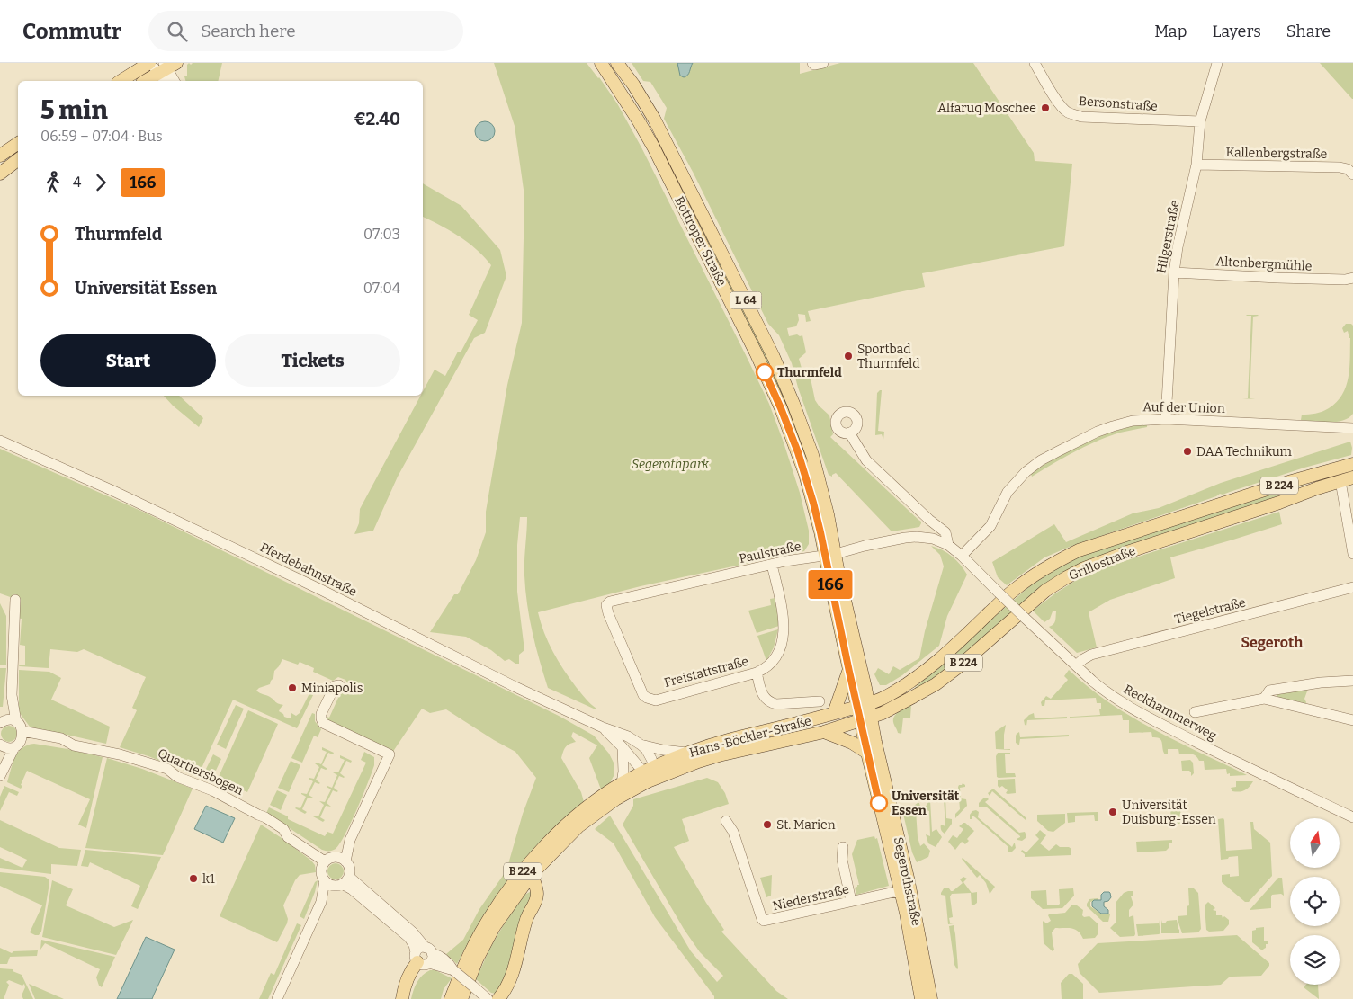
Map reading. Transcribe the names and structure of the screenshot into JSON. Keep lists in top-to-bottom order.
{
  "streets": {
    "main road": [
      "Bottroper Straße",
      "L 64",
      "B 224",
      "Grillostraße",
      "Hans-Böckler-Straße",
      "Segerothstraße"
    ],
    "street": [
      "Bersonstraße",
      "Kallenbergstraße",
      "Hilgerstraße",
      "Altenbergmühle",
      "Auf der Union",
      "Paulstraße",
      "Pferdebahnstraße",
      "Tiegelstraße",
      "Freistattstraße",
      "Reckhammerweg",
      "Quartiersbogen",
      "Niederstraße"
    ]
  },
  "crossings": [
    ["Bersonstraße", "Hilgerstraße"],
    ["Kallenbergstraße", "Hilgerstraße"],
    ["Hilgerstraße", "Altenbergmühle"],
    ["Hilgerstraße", "Auf der Union"],
    ["Bottroper Straße", "Paulstraße"],
    ["Bottroper Straße", "Segerothstraße"],
    ["Auf der Union", "Paulstraße"],
    ["Auf der Union", "Reckhammerweg"],
    ["Paulstraße", "Freistattstraße"],
    ["Paulstraße", "Reckhammerweg"],
    ["Paulstraße", "Segerothstraße"],
    ["Grillostraße", "Hans-Böckler-Straße"],
    ["Grillostraße", "Segerothstraße"],
    ["Pferdebahnstraße", "Hans-Böckler-Straße"],
    ["Tiegelstraße", "Reckhammerweg"],
    ["Hans-Böckler-Straße", "Segerothstraße"],
    ["Segerothstraße", "Niederstraße"]
  ],
  "districts": ["Segeroth"],
  "parks": ["Segerothpark"],
  "places": [
    "Alfaruq Moschee",
    "Sportbad Thurmfeld",
    "Thurmfeld",
    "DAA Technikum",
    "Miniapolis",
    "Universität Essen",
    "Universität Duisburg-Essen",
    "St. Marien",
    "k1"
  ],
  "lines": ["bus line 166"],
  "north": "top",
  "page": {
    "header": "Commutr",
    "search": "Search here",
    "nav": ["Map", "Layers", "Share"],
    "on_map": "166",
    "heading": ["5 min", "06:59 – 07:04 · Bus", "€2.40"],
    "legs": ["4", "166"],
    "list": [
      {
        "name": "Thurmfeld",
        "value": "07:03"
      },
      {
        "name": "Universität Essen",
        "value": "07:04"
      }
    ],
    "buttons": ["Start", "Tickets"]
  }
}
